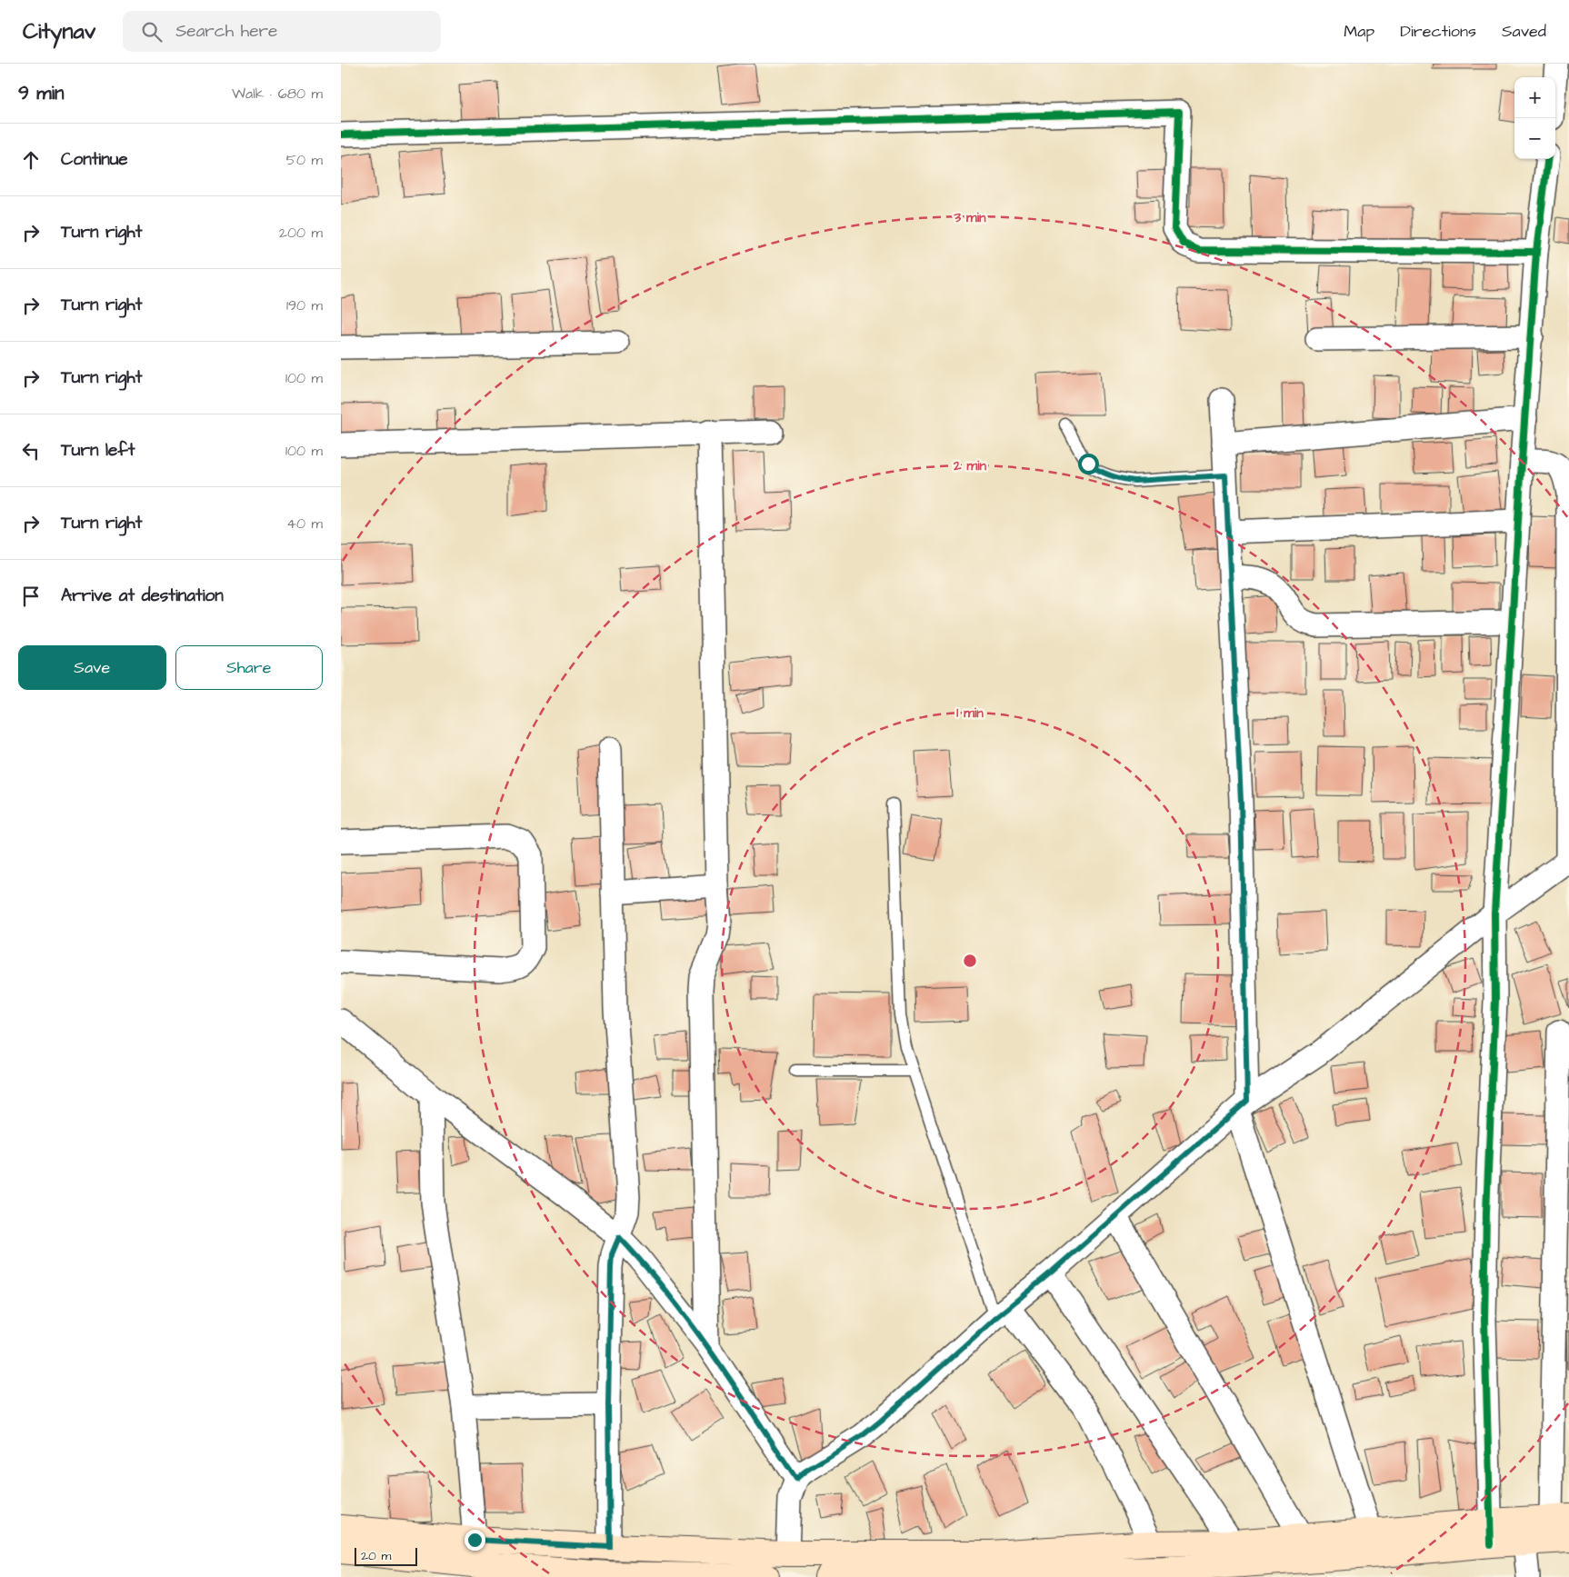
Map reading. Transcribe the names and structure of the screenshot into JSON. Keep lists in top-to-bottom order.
{
  "scale_bar": "20 m",
  "page": {
    "header": "Citynav",
    "search": "Search here",
    "nav": ["Map", "Directions", "Saved"],
    "heading": ["9 min", "Walk · 680 m"],
    "map_buttons": ["+", "−"],
    "list": [
      ["Continue", "50 m"],
      ["Turn right", "200 m"],
      ["Turn right", "190 m"],
      ["Turn right", "100 m"],
      ["Turn left", "100 m"],
      ["Turn right", "40 m"],
      "Arrive at destination"
    ],
    "buttons": ["Save", "Share"],
    "scale": "20 m"
  },
  "rings": ["3 min", "2 min", "1 min"]
}
